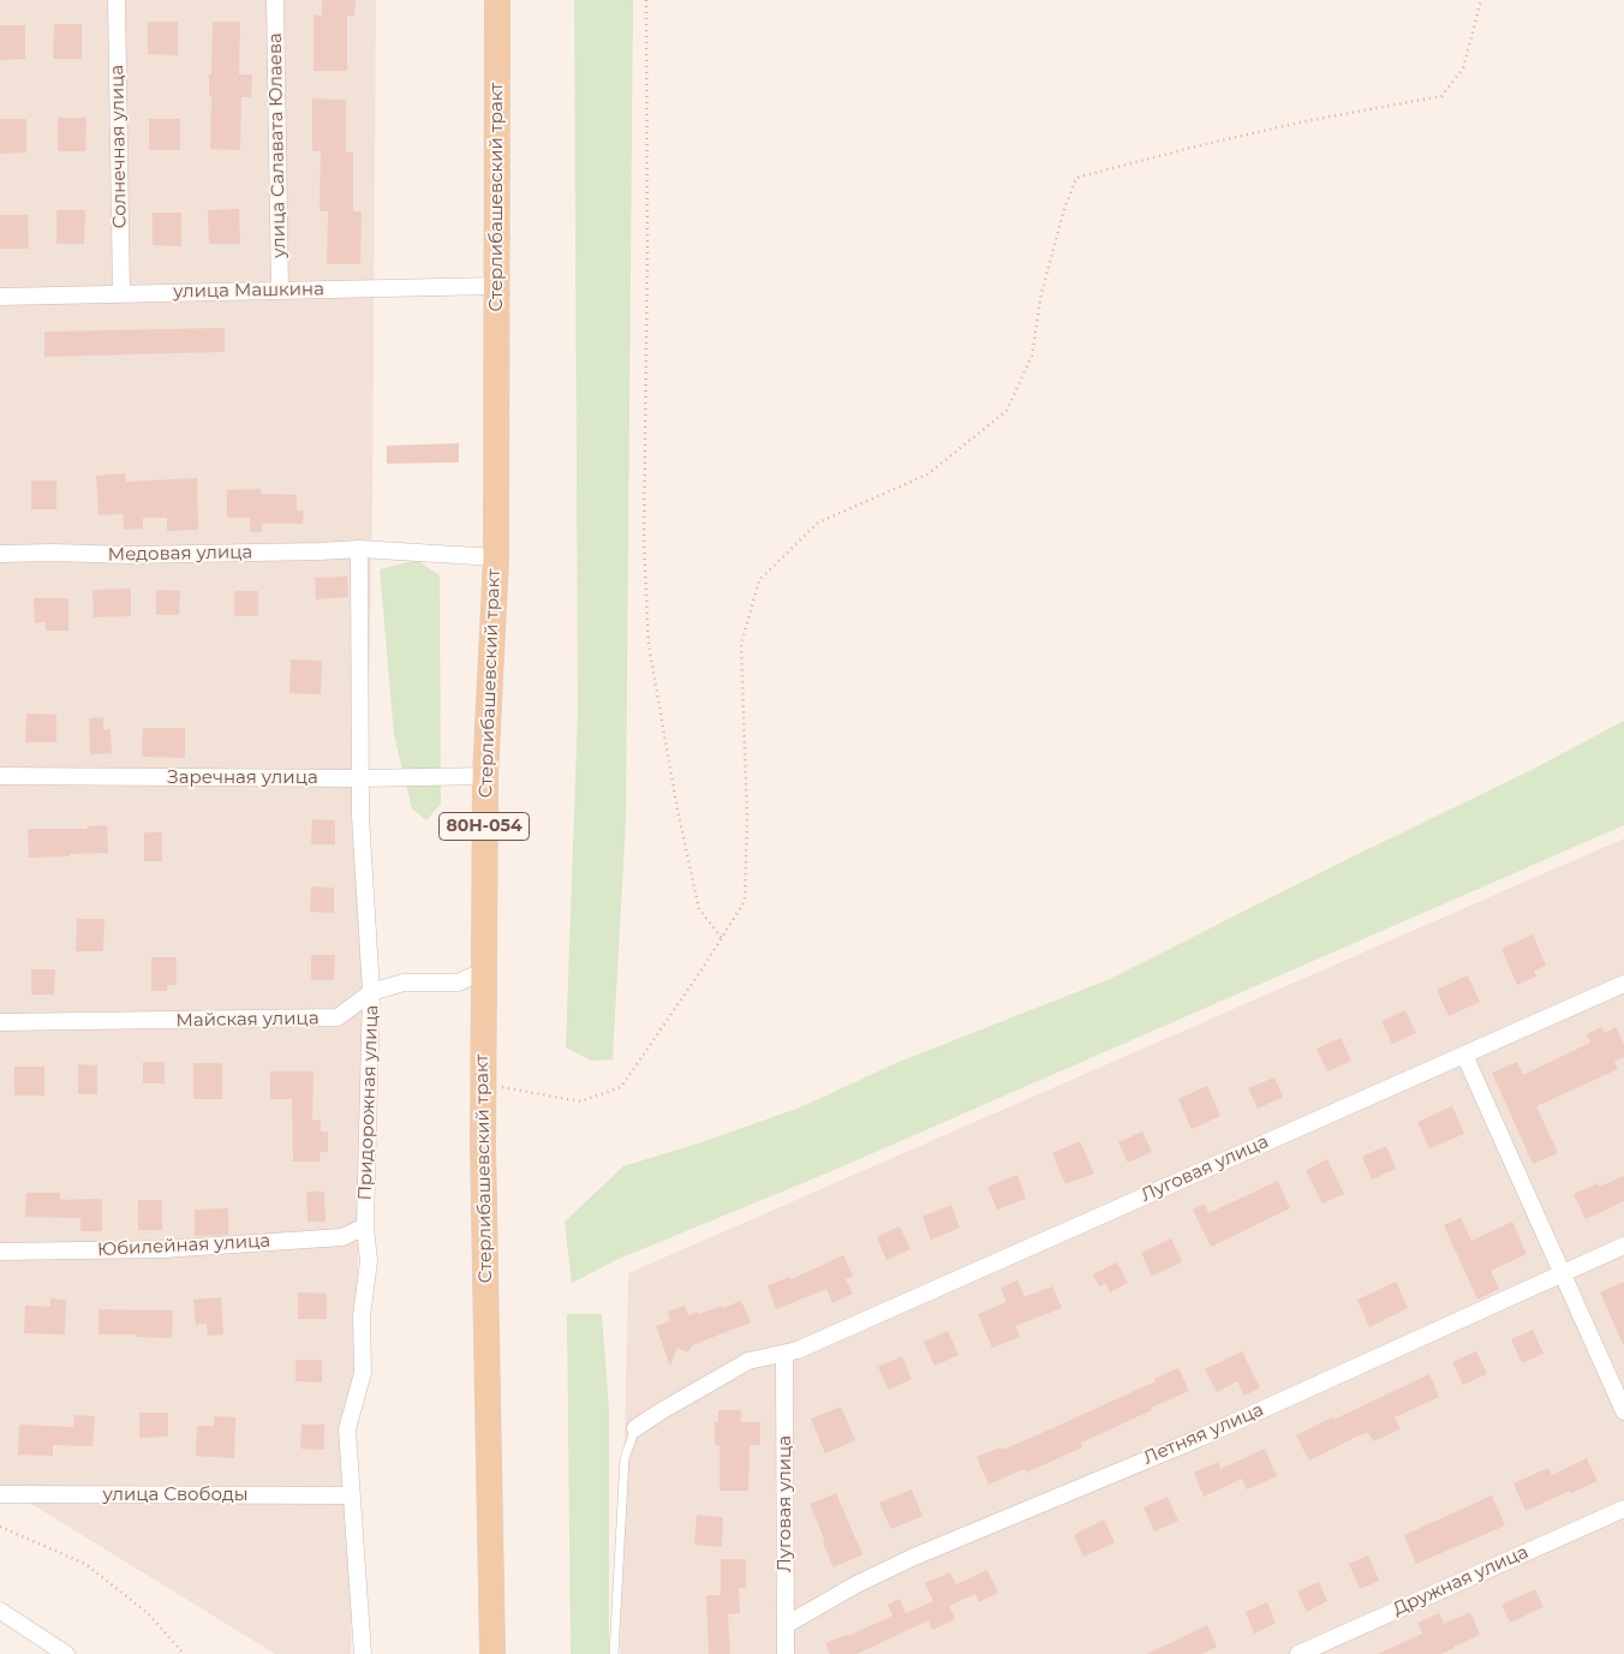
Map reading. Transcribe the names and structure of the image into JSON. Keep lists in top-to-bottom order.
{
  "streets": {
    "main road": ["Стерлибашевский тракт", "80Н-054"],
    "street": [
      "улица Салавата Юлаева",
      "Солнечная улица",
      "улица Машкина",
      "Медовая улица",
      "Заречная улица",
      "Майская улица",
      "Придорожная улица",
      "Луговая улица",
      "Юбилейная улица",
      "Летняя улица",
      "улица Свободы",
      "Дружная улица"
    ]
  },
  "crossings": [
    ["улица Салавата Юлаева", "улица Машкина"],
    ["Солнечная улица", "улица Машкина"],
    ["Стерлибашевский тракт", "улица Машкина"],
    ["Стерлибашевский тракт", "Медовая улица"],
    ["Стерлибашевский тракт", "Заречная улица"],
    ["Стерлибашевский тракт", "Майская улица"],
    ["Медовая улица", "Придорожная улица"],
    ["Заречная улица", "Придорожная улица"],
    ["Майская улица", "Придорожная улица"],
    ["Придорожная улица", "Юбилейная улица"],
    ["Придорожная улица", "улица Свободы"],
    ["Луговая улица", "Летняя улица"]
  ]
}
